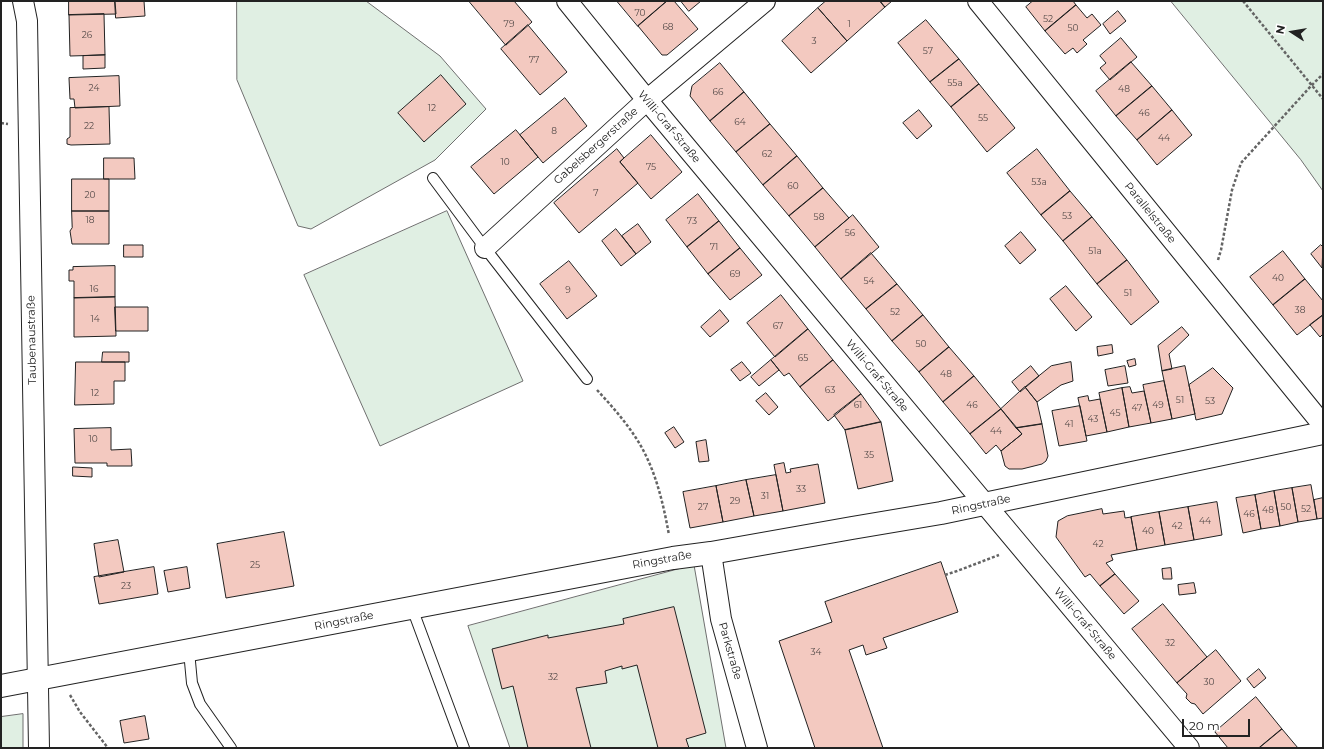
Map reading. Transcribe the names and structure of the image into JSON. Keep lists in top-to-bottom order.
{
  "streets": {
    "street": [
      "Willi-Graf-Straße",
      "Gabelsbergerstraße",
      "Parallelstraße",
      "Taubenaustraße",
      "Ringstraße",
      "Parkstraße"
    ]
  },
  "crossings": [
    ["Willi-Graf-Straße", "Gabelsbergerstraße"],
    ["Willi-Graf-Straße", "Ringstraße"],
    ["Taubenaustraße", "Ringstraße"],
    ["Ringstraße", "Parkstraße"]
  ],
  "house_numbers": [
    "70",
    "52",
    "79",
    "1",
    "68",
    "50",
    "26",
    "3",
    "57",
    "77",
    "55a",
    "24",
    "48",
    "66",
    "12",
    "46",
    "55",
    "64",
    "22",
    "8",
    "44",
    "62",
    "10",
    "75",
    "53a",
    "60",
    "7",
    "20",
    "53",
    "58",
    "18",
    "73",
    "56",
    "71",
    "51a",
    "69",
    "40",
    "54",
    "16",
    "9",
    "51",
    "38",
    "52",
    "14",
    "67",
    "50",
    "65",
    "48",
    "63",
    "12",
    "51",
    "53",
    "61",
    "46",
    "49",
    "47",
    "45",
    "43",
    "41",
    "44",
    "10",
    "35",
    "33",
    "31",
    "29",
    "27",
    "50",
    "52",
    "48",
    "46",
    "44",
    "42",
    "40",
    "42",
    "25",
    "23",
    "32",
    "34",
    "32",
    "30"
  ],
  "scale_bar": "20 m",
  "north": "left"
}
